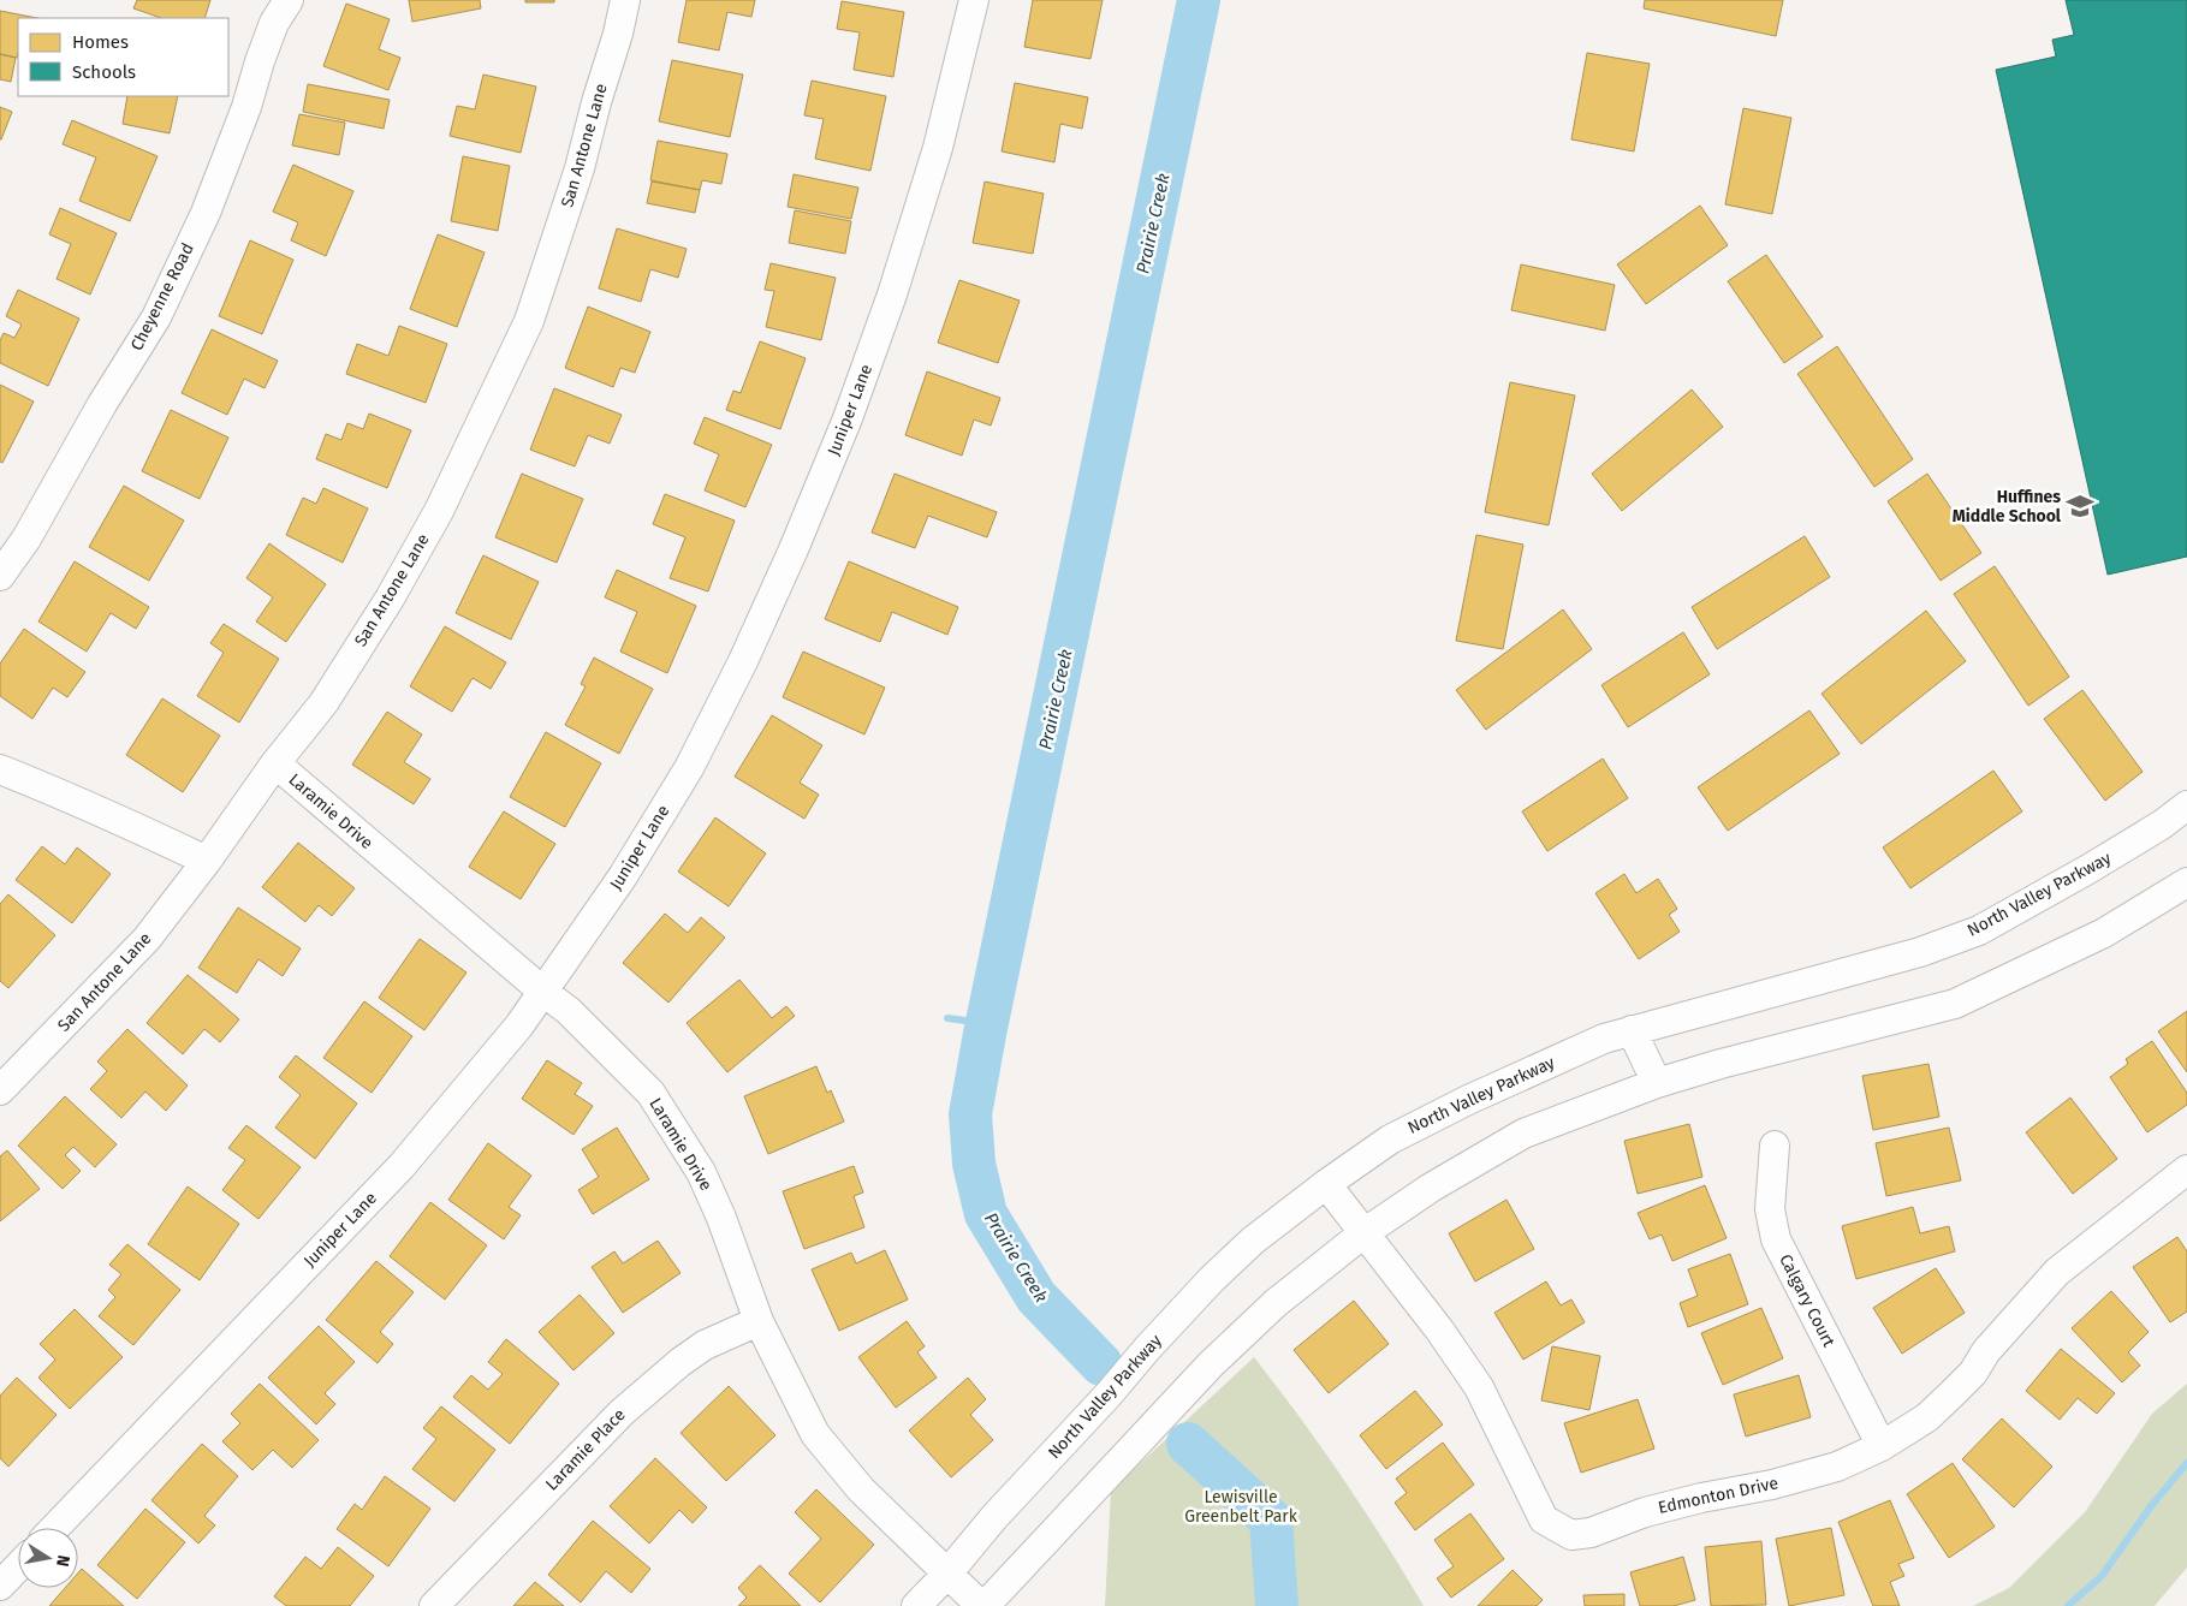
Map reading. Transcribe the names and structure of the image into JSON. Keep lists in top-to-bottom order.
{
  "streets": {
    "street": [
      "San Antone Lane",
      "Cheyenne Road",
      "Juniper Lane",
      "Laramie Drive",
      "North Valley Parkway",
      "Calgary Court",
      "Laramie Place",
      "Edmonton Drive"
    ]
  },
  "crossings": [
    ["San Antone Lane", "Laramie Drive"],
    ["Juniper Lane", "Laramie Drive"],
    ["Laramie Drive", "North Valley Parkway"],
    ["Laramie Drive", "Laramie Place"],
    ["North Valley Parkway", "Edmonton Drive"],
    ["Calgary Court", "Edmonton Drive"]
  ],
  "water": ["Prairie Creek"],
  "parks": ["Lewisville Greenbelt Park"],
  "places": {
    "school or university": ["Huffines Middle School"]
  },
  "legend": ["Homes", "Schools"],
  "north": "right"
}
